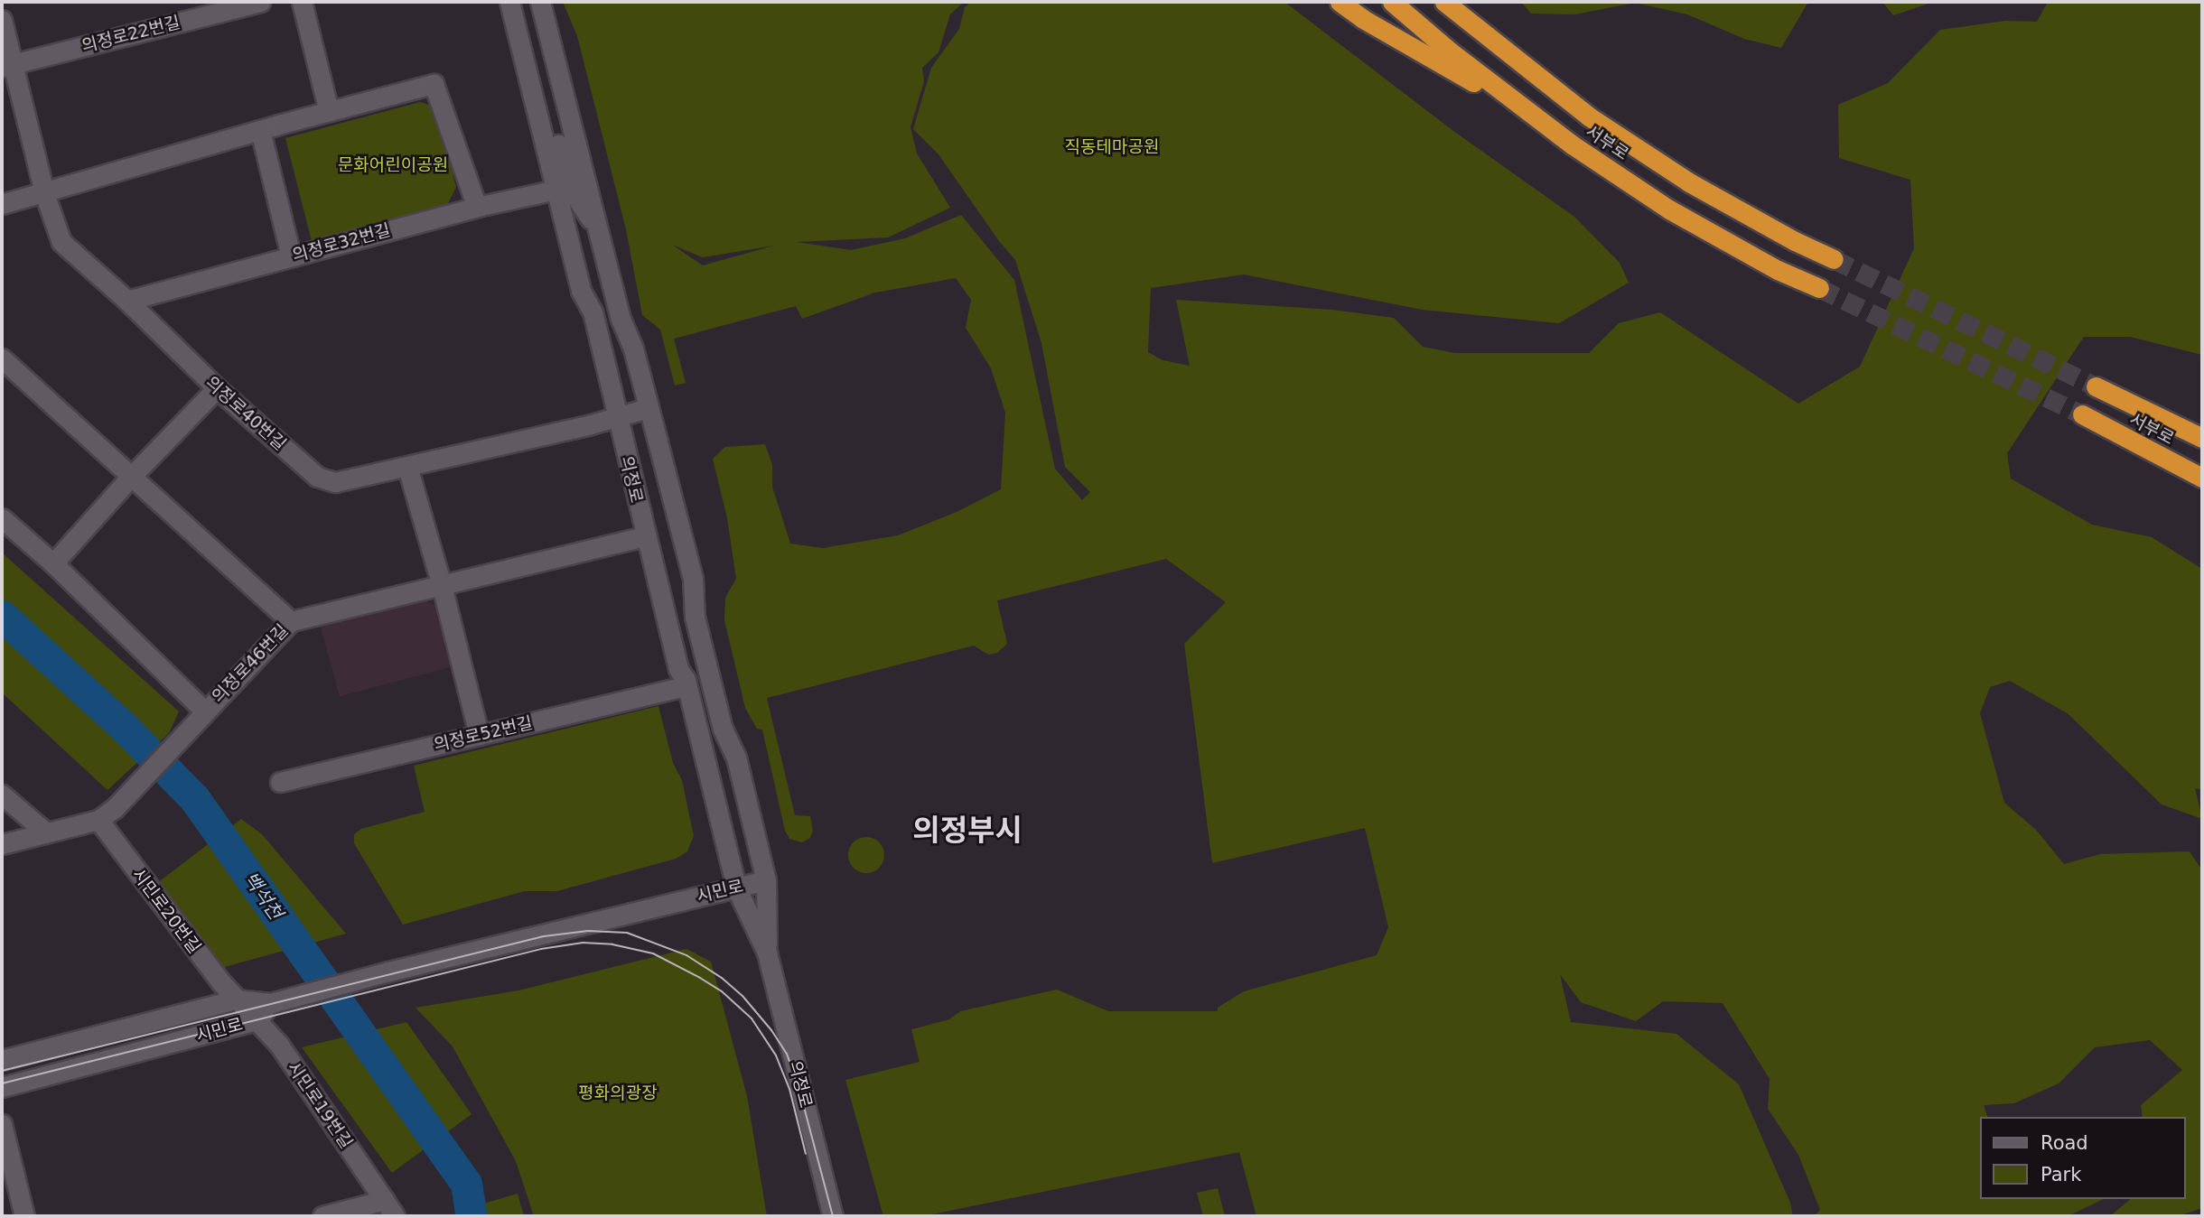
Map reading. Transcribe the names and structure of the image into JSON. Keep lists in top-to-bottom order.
{
  "streets": {
    "highway": ["서부로"],
    "street": [
      "의정로22번길",
      "의정로32번길",
      "의정로40번길",
      "의정로",
      "의정로46번길",
      "의정로52번길",
      "시민로",
      "시민로20번길",
      "시민로19번길"
    ]
  },
  "crossings": [
    ["의정로22번길", "의정로40번길"],
    ["의정로32번길", "의정로40번길"],
    ["의정로32번길", "의정로"],
    ["의정로40번길", "의정로"],
    ["의정로", "의정로46번길"],
    ["의정로", "의정로52번길"],
    ["의정로", "시민로"],
    ["시민로", "시민로20번길"],
    ["시민로", "시민로19번길"],
    ["시민로20번길", "시민로19번길"]
  ],
  "districts": ["의정부시"],
  "water": ["백석천"],
  "parks": ["직동테마공원", "문화어린이공원", "평화의광장"],
  "legend": ["Road", "Park"]
}
